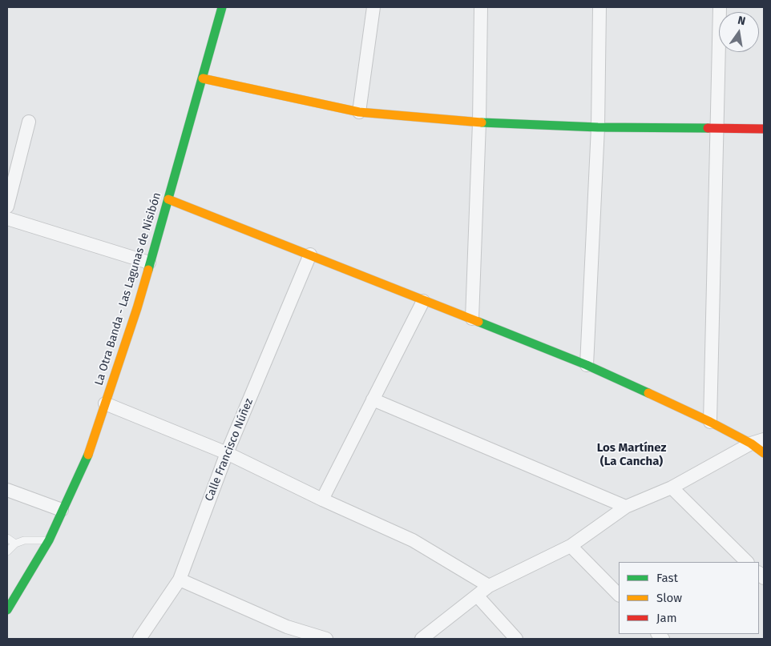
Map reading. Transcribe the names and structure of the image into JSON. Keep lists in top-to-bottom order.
{
  "streets": {
    "street": ["La Otra Banda - Las Lagunas de Nisibón", "Calle Francisco Núñez"]
  },
  "districts": ["Los Martínez (La Cancha)"],
  "legend": ["Fast", "Slow", "Jam"],
  "north": "top"
}
